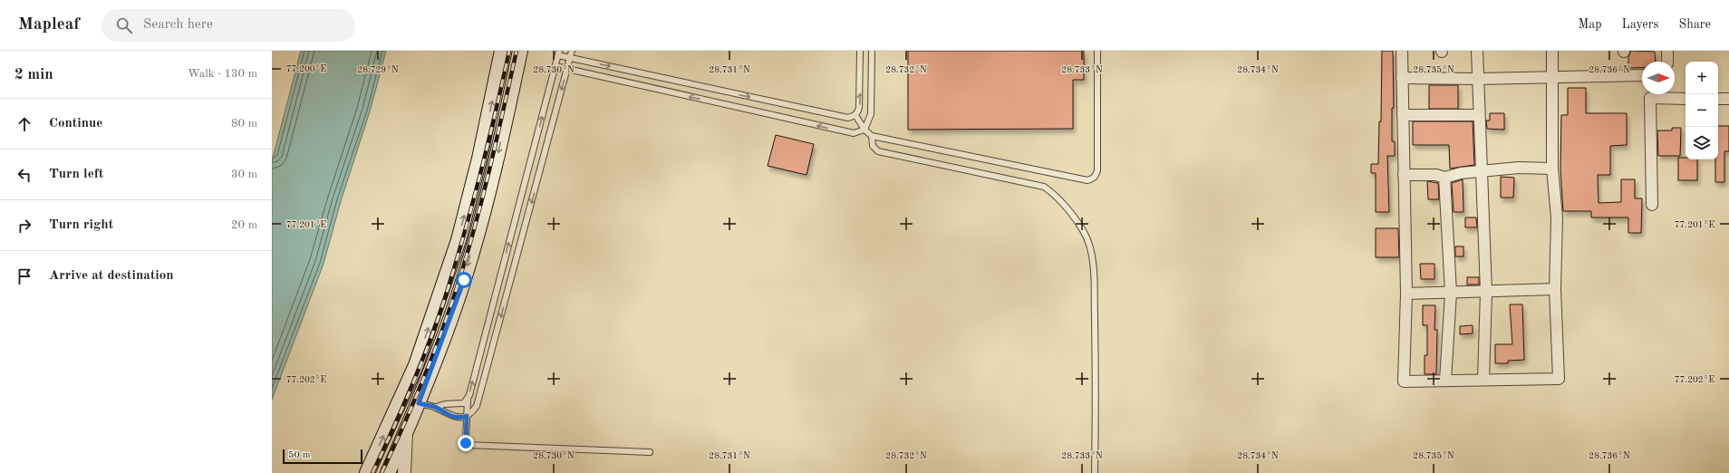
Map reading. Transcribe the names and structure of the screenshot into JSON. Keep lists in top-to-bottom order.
{
  "scale_bar": "50 m",
  "north": "right",
  "page": {
    "header": "Mapleaf",
    "search": "Search here",
    "nav": ["Map", "Layers", "Share"],
    "heading": ["2 min", "Walk · 130 m"],
    "map_buttons": ["+", "−"],
    "list": [
      ["Continue", "80 m"],
      ["Turn left", "30 m"],
      ["Turn right", "20 m"],
      "Arrive at destination"
    ],
    "scale": "50 m"
  },
  "coordinates": [
    "77.200°E",
    "28.729°N",
    "28.730°N",
    "28.731°N",
    "28.732°N",
    "28.733°N",
    "28.734°N",
    "28.735°N",
    "28.736°N",
    "77.201°E",
    "77.202°E"
  ]
}
